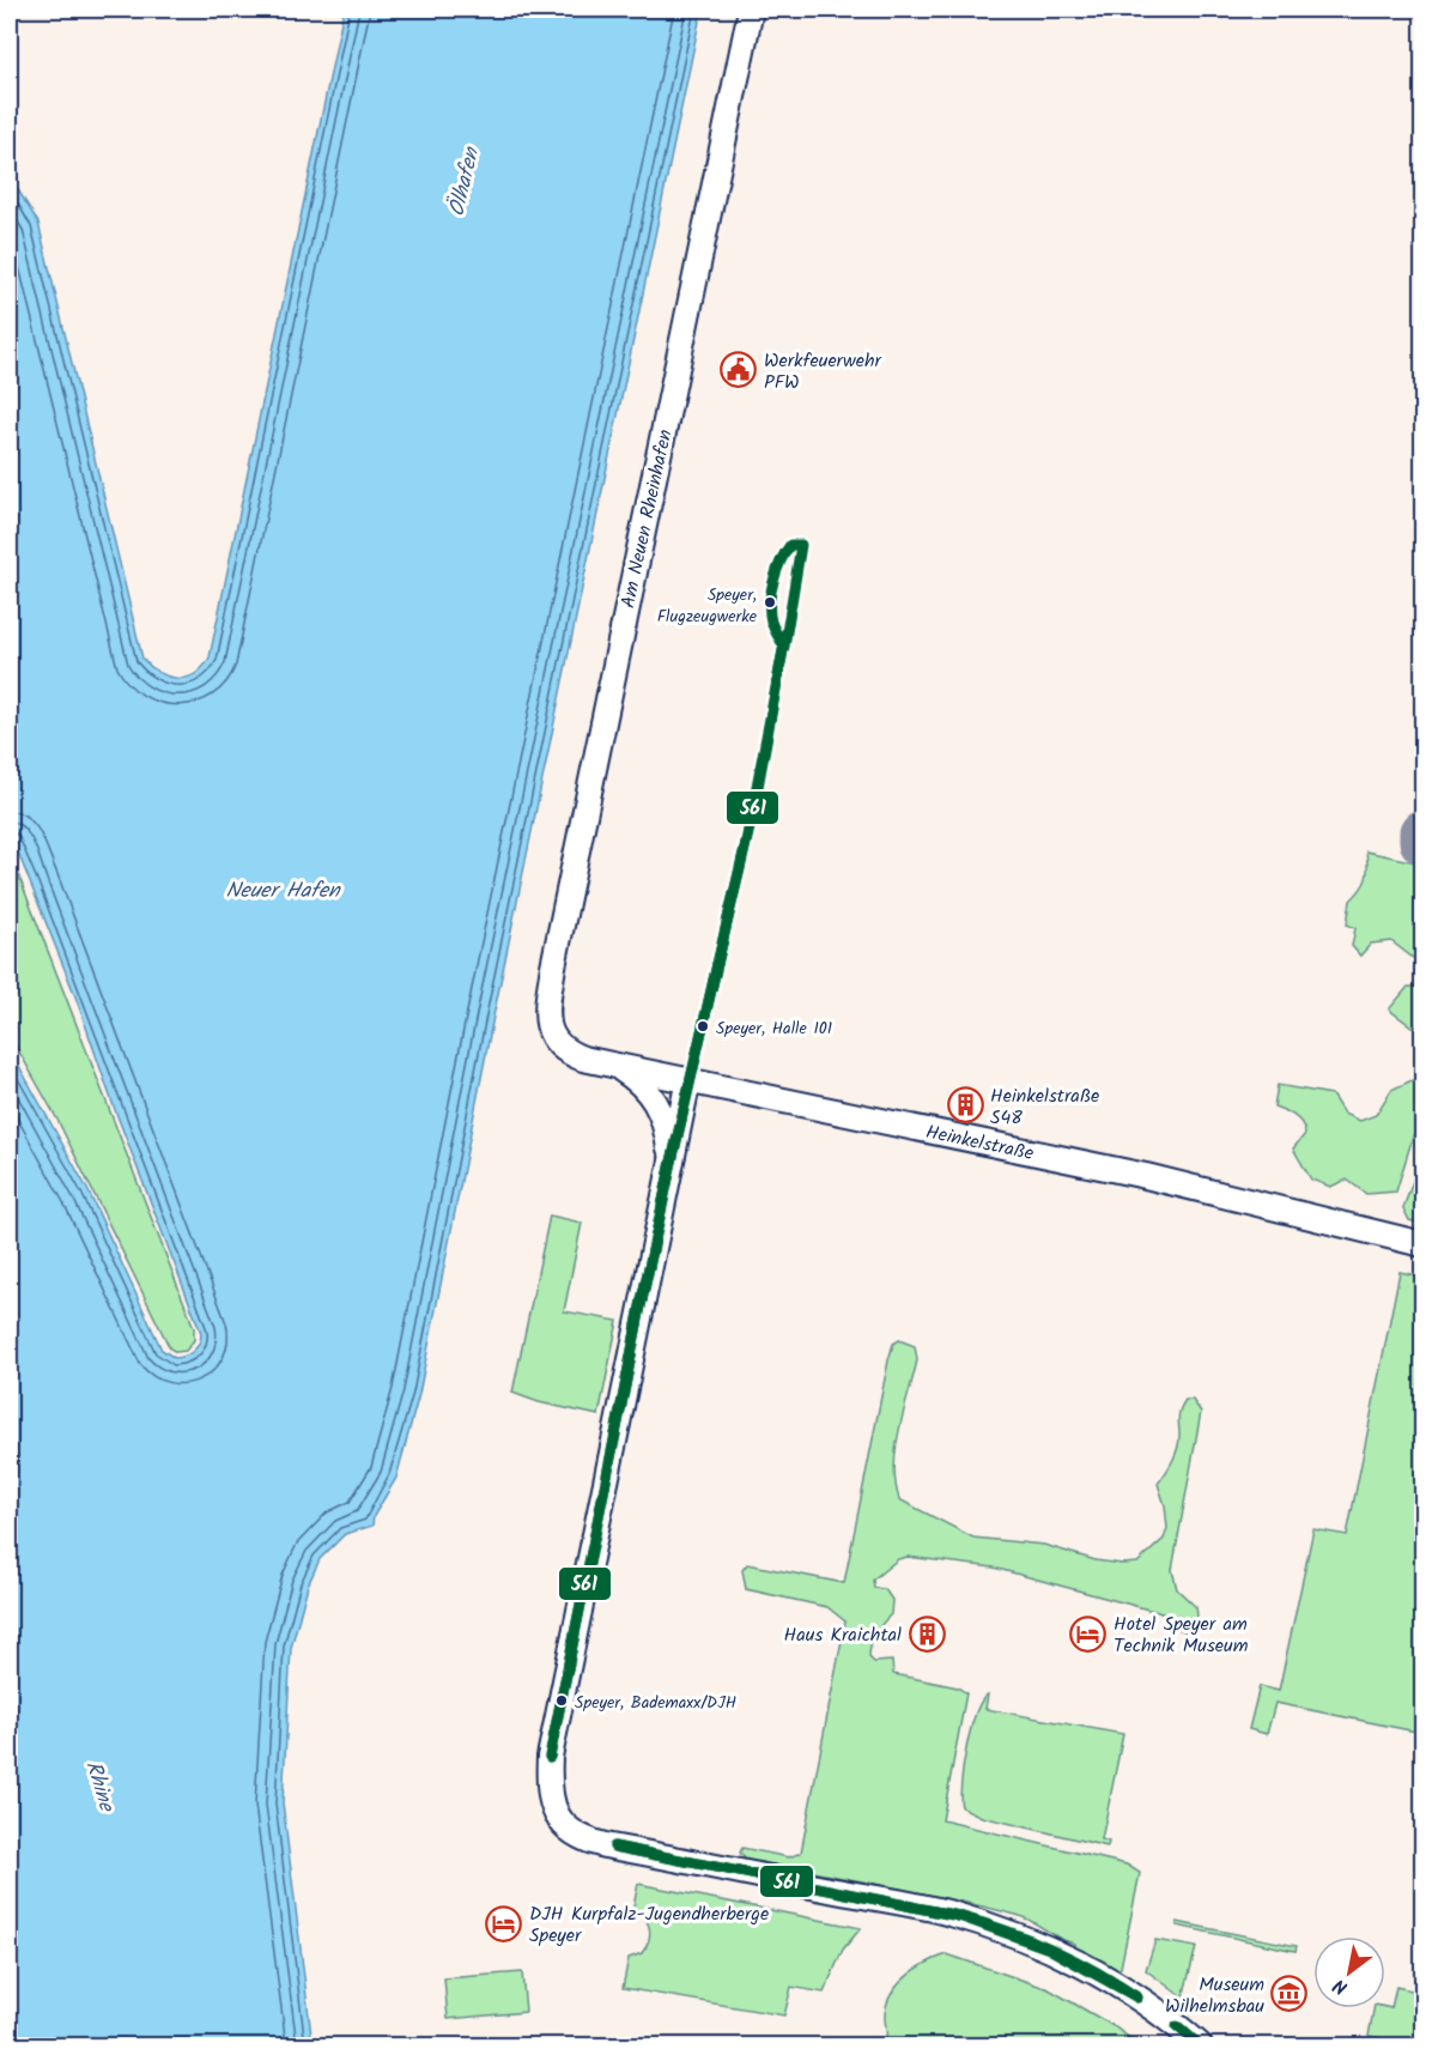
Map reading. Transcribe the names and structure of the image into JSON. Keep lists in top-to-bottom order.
{
  "streets": {
    "street": ["Am Neuen Rheinhafen", "Heinkelstraße"]
  },
  "crossings": [
    ["Am Neuen Rheinhafen", "Heinkelstraße"]
  ],
  "water": ["Ölhafen", "Neuer Hafen", "Rhine"],
  "places": {
    "public building": ["Werkfeuerwehr PFW"],
    "other": ["Speyer, Flugzeugwerke", "Speyer, Halle 101", "Speyer, Bademaxx/DJH"],
    "building": ["Heinkelstraße S48", "Haus Kraichtal"],
    "hotel": ["Hotel Speyer am Technik Museum", "DJH Kurpfalz-Jugendherberge Speyer"],
    "museum": ["Museum Wilhelmsbau"]
  },
  "lines": ["transit line 561"],
  "north": "bottom left"
}
